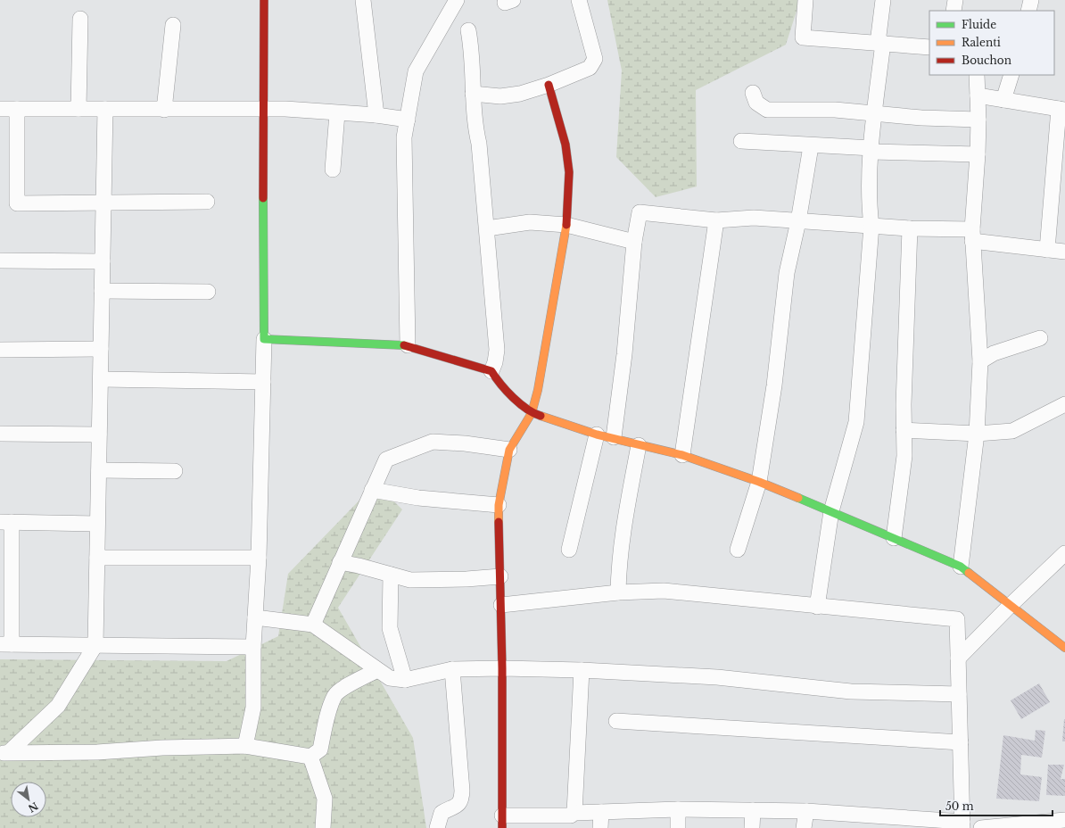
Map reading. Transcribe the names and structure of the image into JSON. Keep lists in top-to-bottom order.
{
  "legend": ["Fluide", "Ralenti", "Bouchon"],
  "scale_bar": "50 m",
  "north": "bottom right"
}
